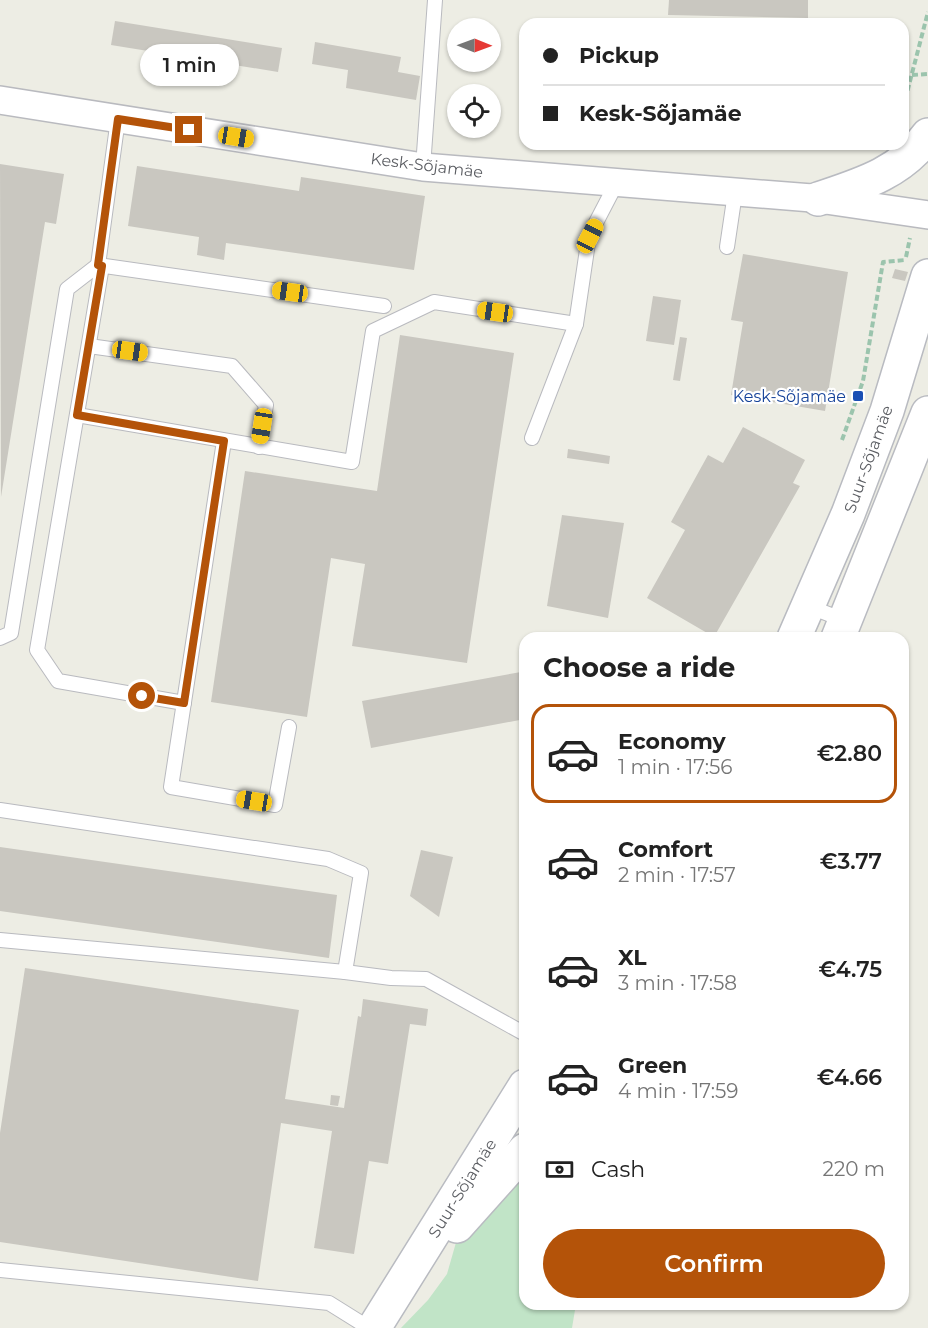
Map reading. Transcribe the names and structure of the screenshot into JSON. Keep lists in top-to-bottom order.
{
  "streets": {
    "main road": ["Suur-Sõjamäe"],
    "street": ["Kesk-Sõjamäe"]
  },
  "places": {
    "transit": ["Kesk-Sõjamäe"]
  },
  "north": "right",
  "page": {
    "banner": ["Pickup", "Kesk-Sõjamäe"],
    "bubble": "1 min",
    "heading": "Choose a ride",
    "list": [
      {
        "name": "Economy",
        "note": "1 min · 17:56",
        "value": "€2.80"
      },
      {
        "name": "Comfort",
        "note": "2 min · 17:57",
        "value": "€3.77"
      },
      {
        "name": "XL",
        "note": "3 min · 17:58",
        "value": "€4.75"
      },
      {
        "name": "Green",
        "note": "4 min · 17:59",
        "value": "€4.66"
      }
    ],
    "pay": ["Cash", "220 m"],
    "buttons": "Confirm"
  }
}
